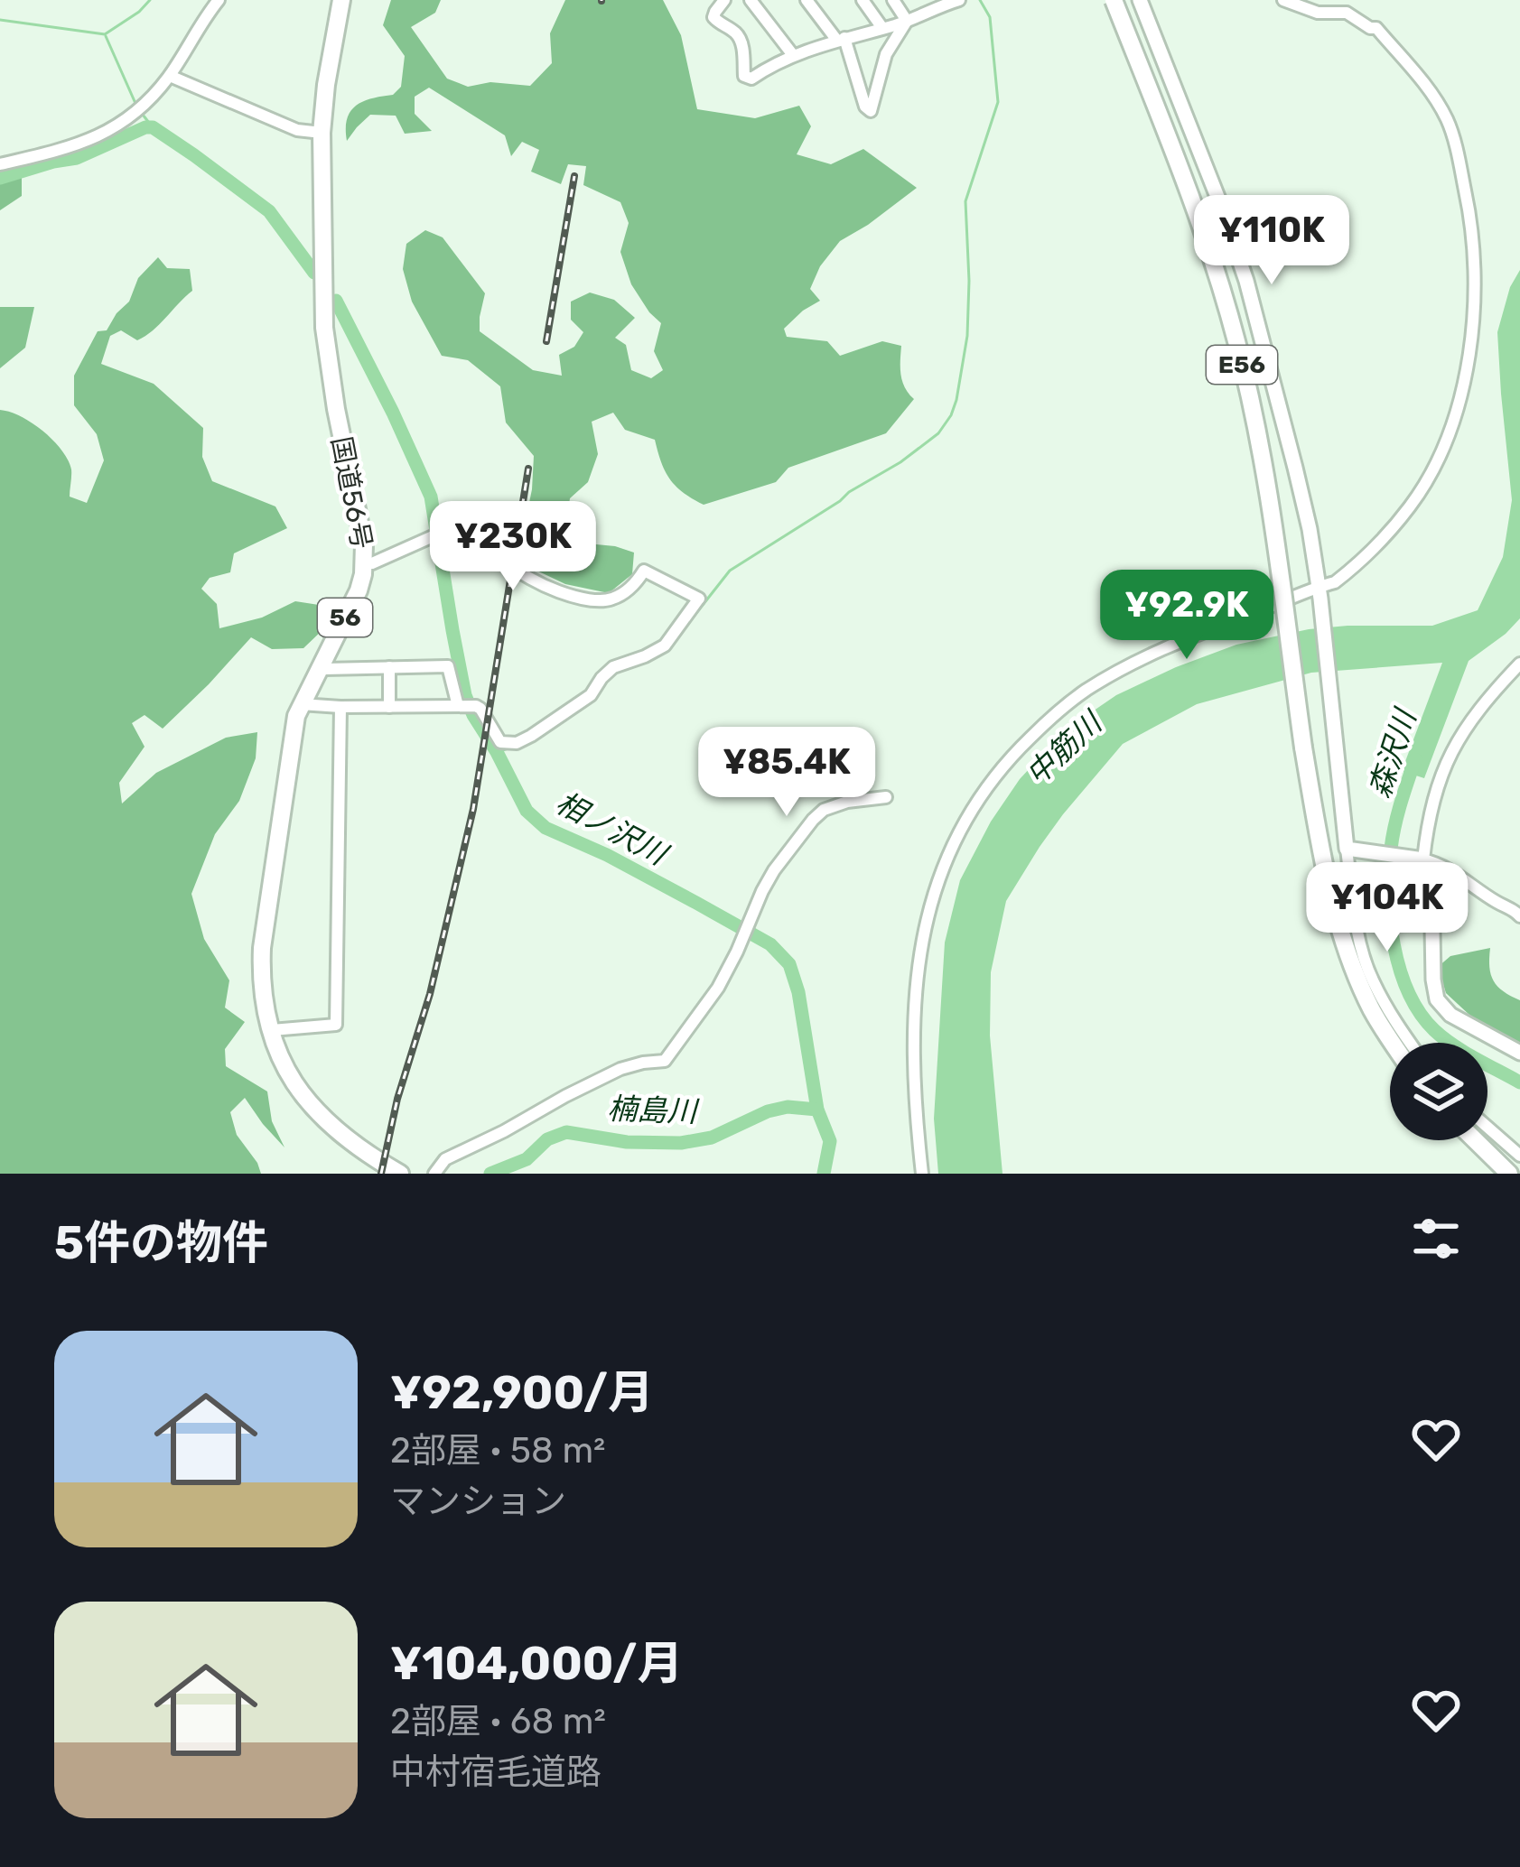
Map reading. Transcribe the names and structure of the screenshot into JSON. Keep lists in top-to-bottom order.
{
  "streets": {
    "highway": ["E56", "国道56号", "56"]
  },
  "water": [
    "中筋川",
    "森沢川",
    "相ノ沢川",
    "楠島川"
  ],
  "page": {
    "price": [
      "¥110K",
      "¥230K",
      "¥92.9K",
      "¥85.4K",
      "¥104K"
    ],
    "heading": "5件の物件",
    "list": [
      {
        "name": "¥92,900/月",
        "note": "2部屋 · 58 m² · マンション"
      },
      {
        "name": "¥104,000/月",
        "note": "2部屋 · 68 m² · 中村宿毛道路"
      }
    ]
  }
}
